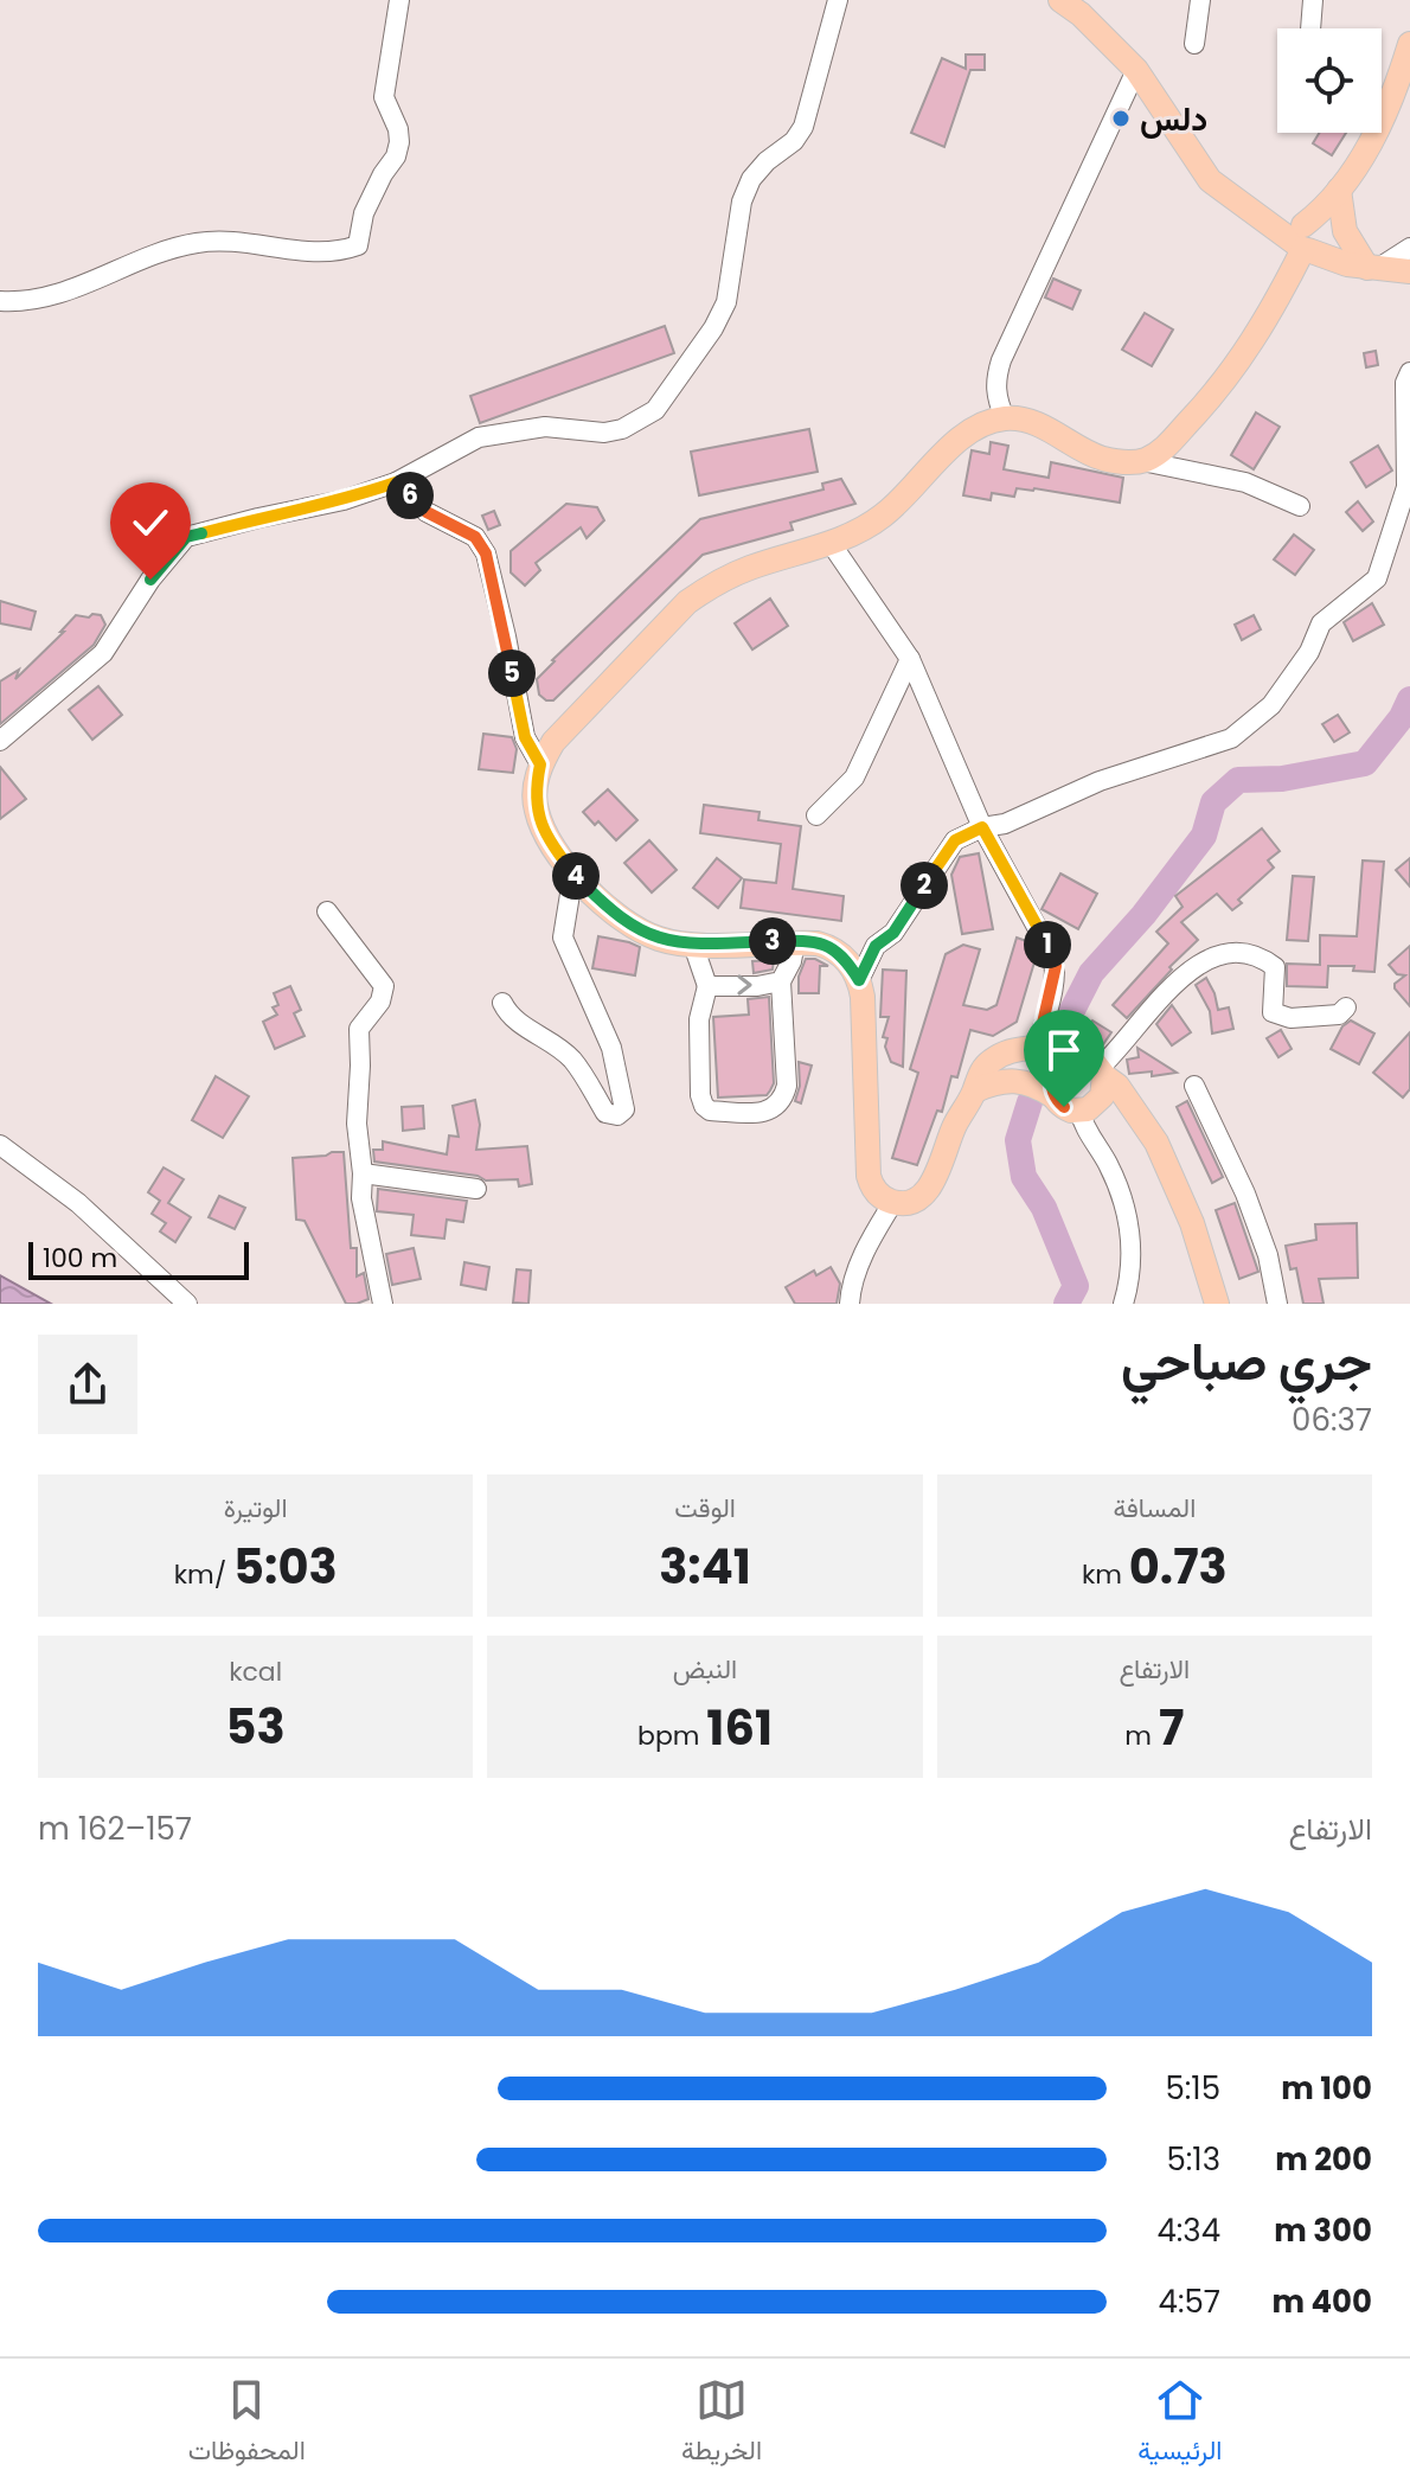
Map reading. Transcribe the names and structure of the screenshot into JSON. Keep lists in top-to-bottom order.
{
  "places": ["دلس"],
  "scale_bar": "100 m",
  "page": {
    "pins": [
      "6",
      "5",
      "4",
      "2",
      "3",
      "1"
    ],
    "scale": "100 m",
    "heading": ["جري صباحي", "06:37"],
    "stats": [
      ["المسافة", "0.73 km"],
      ["الوقت", "3:41"],
      ["الوتيرة", "5:03 /km"],
      ["الارتفاع", "7 m"],
      ["النبض", "161 bpm"],
      ["kcal", "53"]
    ],
    "chart": ["الارتفاع", "157–162 m"],
    "list": [
      {
        "name": "100 m",
        "note": "5:15"
      },
      {
        "name": "200 m",
        "note": "5:13"
      },
      {
        "name": "300 m",
        "note": "4:34"
      },
      {
        "name": "400 m",
        "note": "4:57"
      }
    ],
    "tabs": ["الرئيسية", "الخريطة", "المحفوظات"]
  }
}
